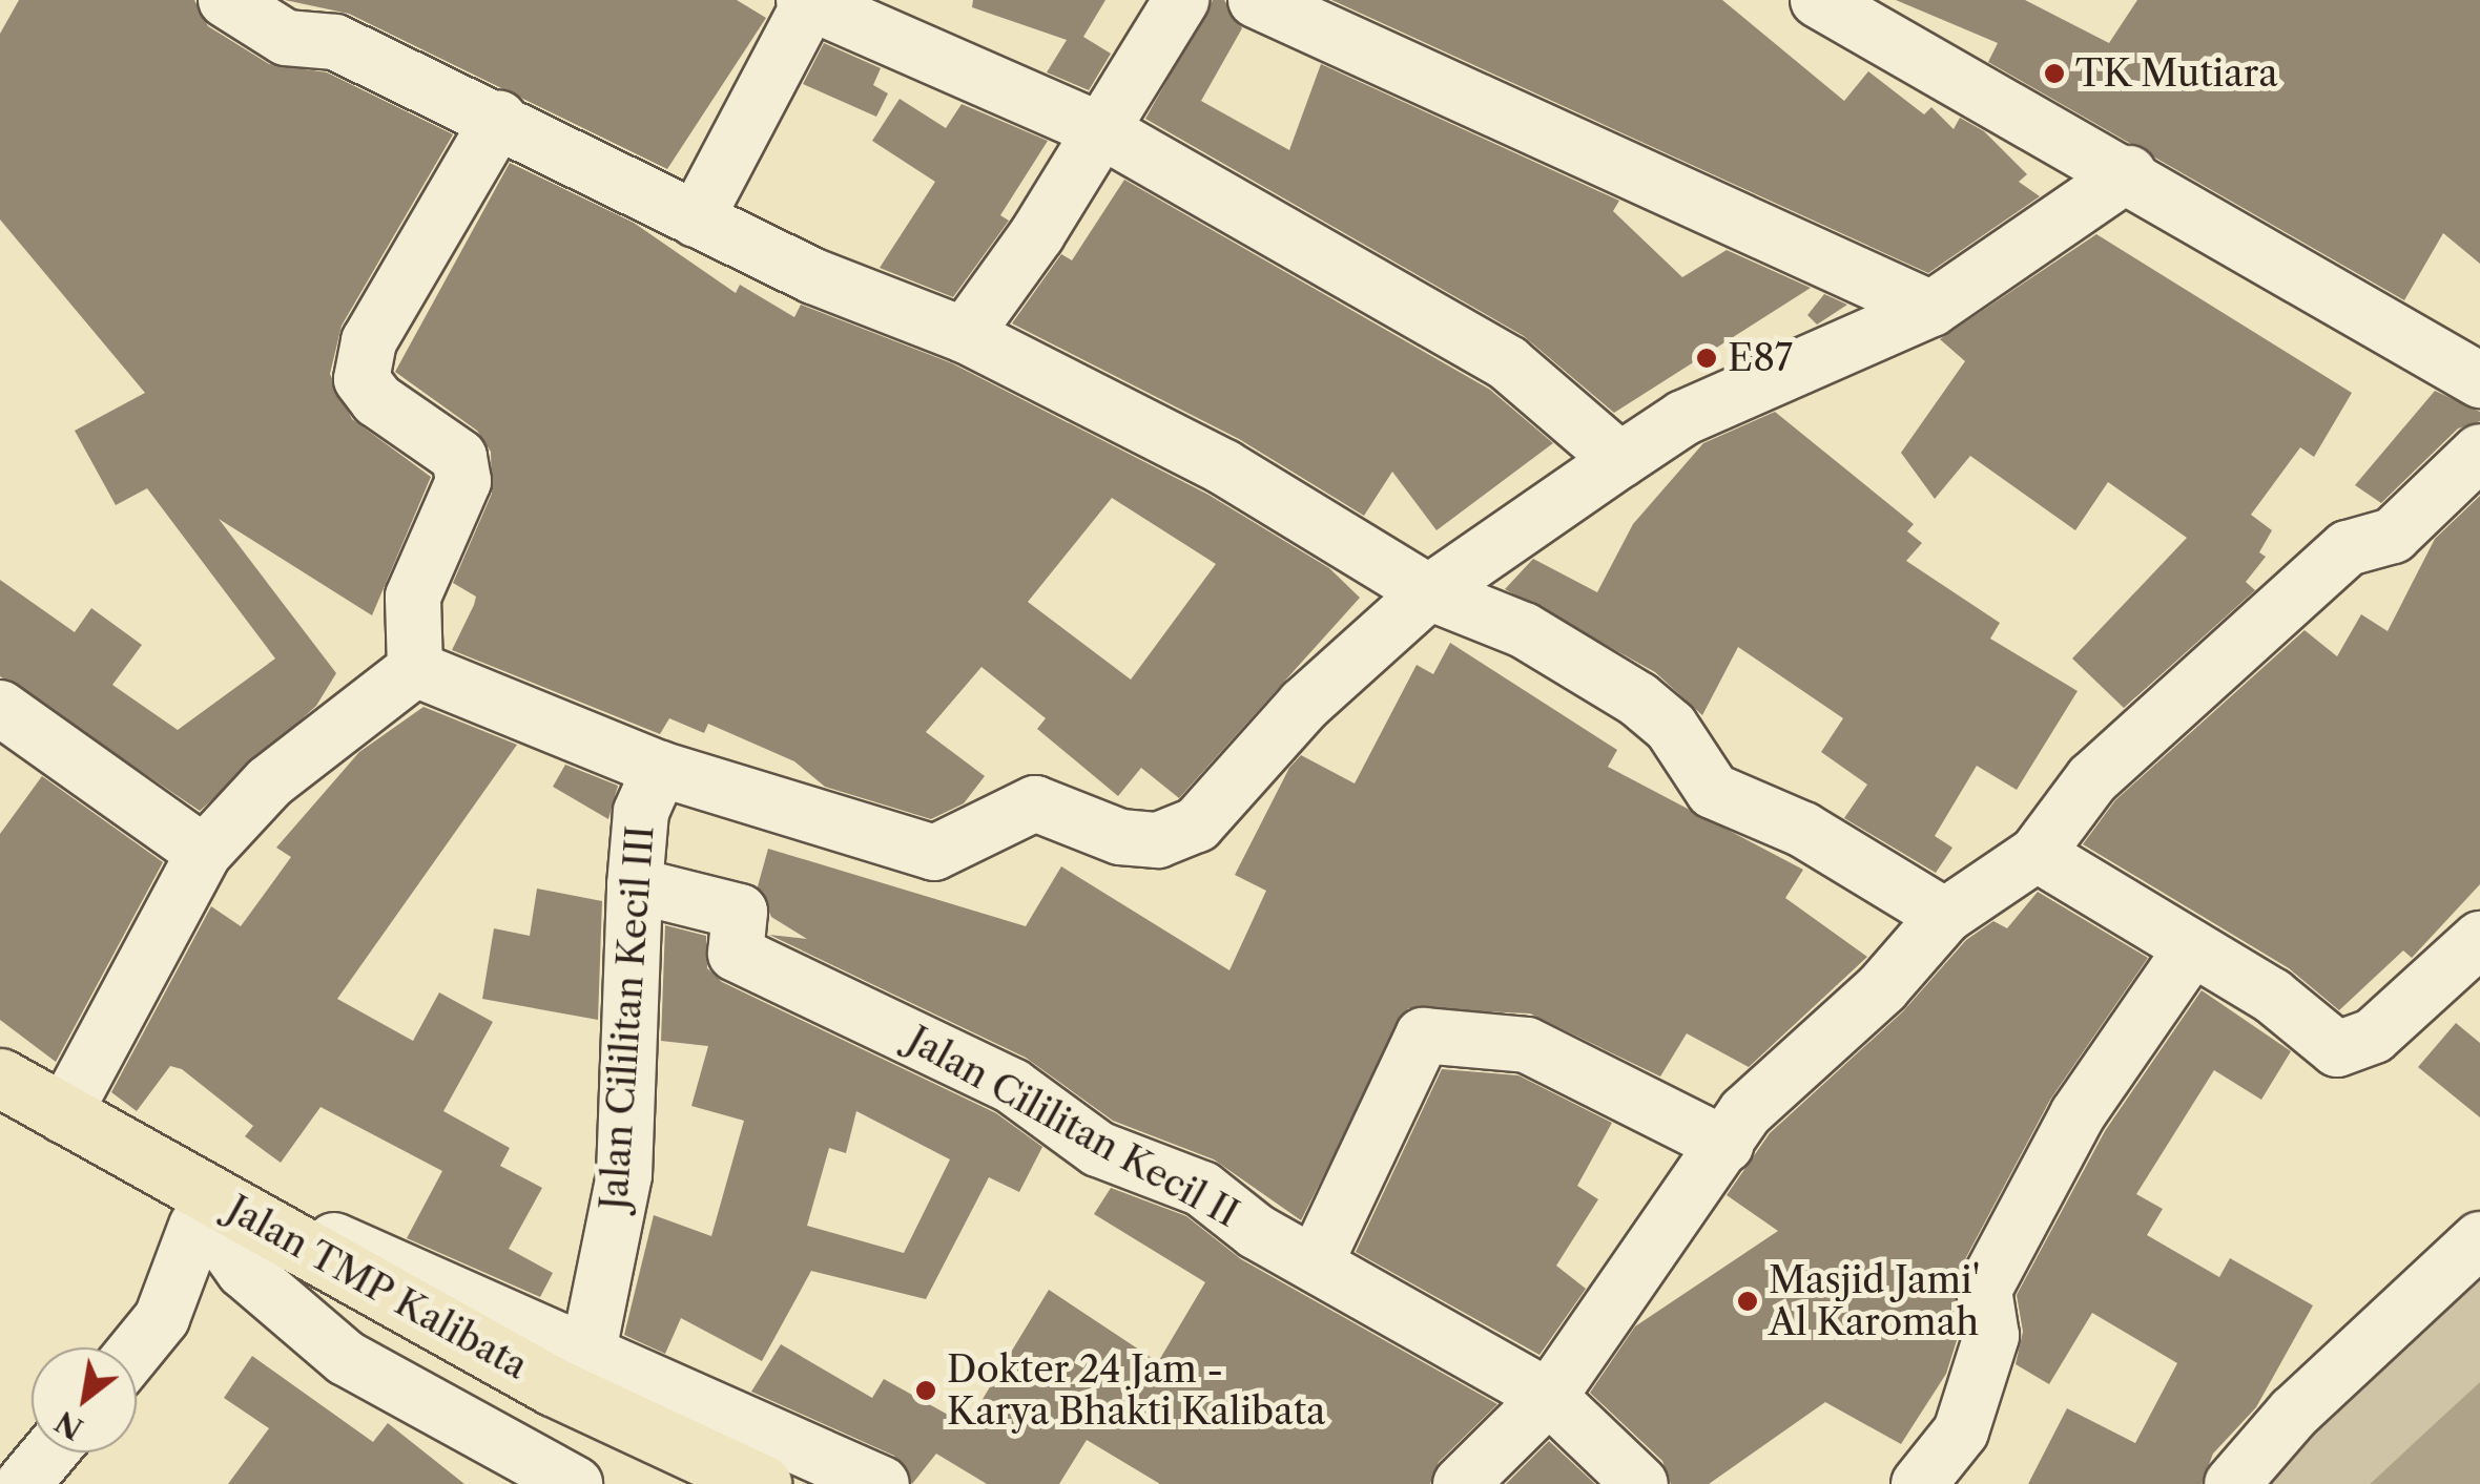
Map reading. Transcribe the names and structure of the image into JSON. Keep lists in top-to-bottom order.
{
  "streets": {
    "main road": ["Jalan TMP Kalibata"],
    "street": ["Jalan Cililitan Kecil III", "Jalan Cililitan Kecil II"]
  },
  "crossings": [
    ["Jalan Cililitan Kecil III", "Jalan Cililitan Kecil II"]
  ],
  "places": [
    "TK Mutiara",
    "E87",
    "Masjid Jami' Al Karomah",
    "Dokter 24 Jam - Karya Bhakti Kalibata"
  ],
  "north": "bottom left"
}
